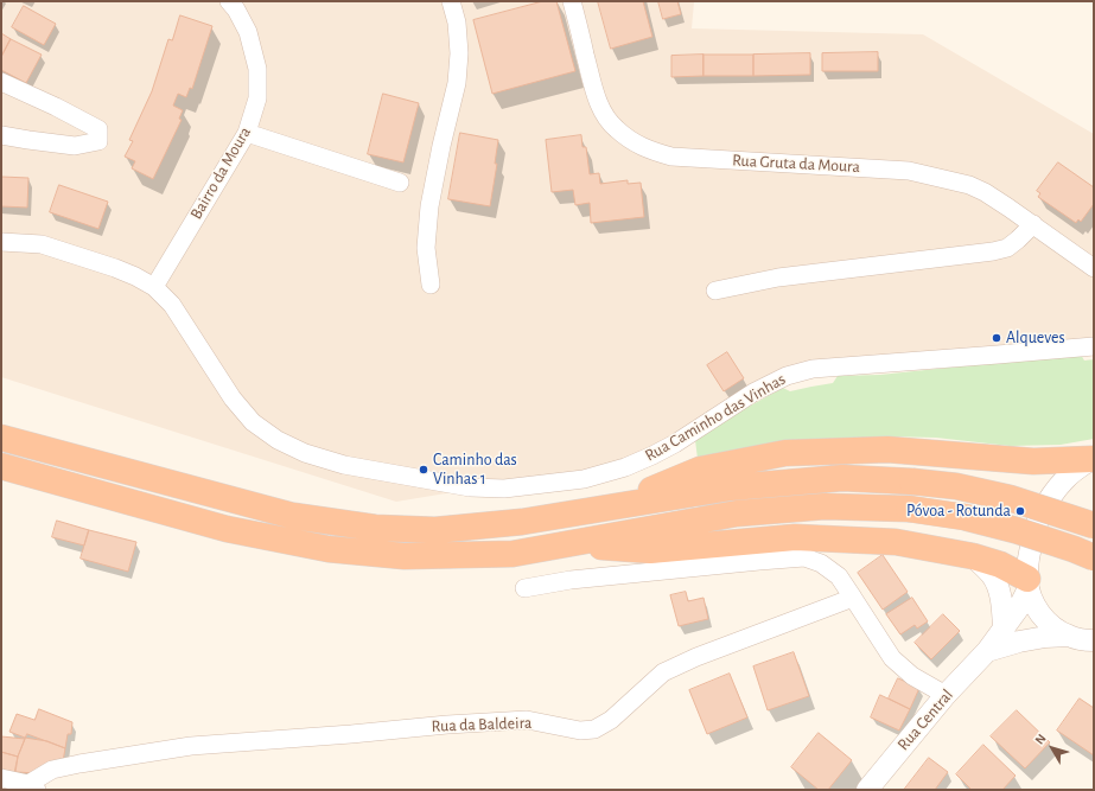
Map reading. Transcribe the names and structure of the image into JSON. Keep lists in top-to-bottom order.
{
  "streets": {
    "street": [
      "Rua Gruta da Moura",
      "Bairro da Moura",
      "Rua Caminho das Vinhas",
      "Rua Central",
      "Rua da Baldeira"
    ]
  },
  "crossings": [
    ["Bairro da Moura", "Rua Caminho das Vinhas"]
  ],
  "places": ["Alqueves", "Caminho das Vinhas 1", "Póvoa - Rotunda"],
  "north": "top left"
}
